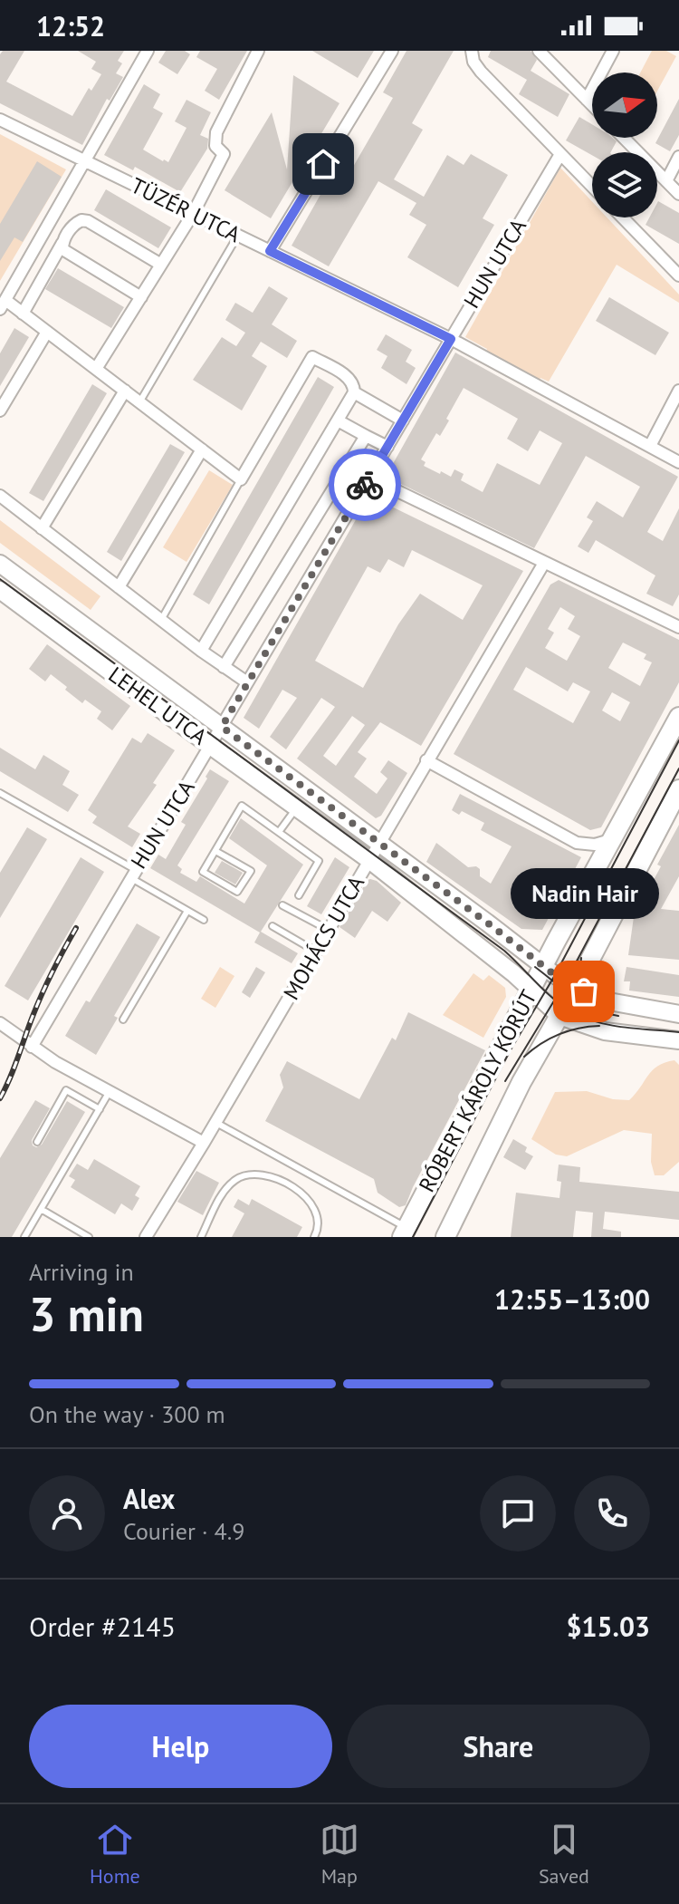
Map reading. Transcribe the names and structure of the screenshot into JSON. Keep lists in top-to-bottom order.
{
  "streets": {
    "main road": ["LEHEL UTCA", "RÓBERT KÁROLY KÖRÚT"],
    "street": ["TÜZÉR UTCA", "HUN UTCA", "MOHÁCS UTCA"]
  },
  "crossings": [
    ["TÜZÉR UTCA", "HUN UTCA"],
    ["HUN UTCA", "LEHEL UTCA"],
    ["LEHEL UTCA", "MOHÁCS UTCA"],
    ["LEHEL UTCA", "RÓBERT KÁROLY KÖRÚT"]
  ],
  "places": ["Nadin Hair"],
  "north": "right",
  "page": {
    "status": "12:52",
    "bubble": "Nadin Hair",
    "heading": ["3 min", "Arriving in", "12:55–13:00"],
    "panel": [
      "Alex",
      "Courier · 4.9",
      "Order #2145",
      "$15.03"
    ],
    "bar": "On the way · 300 m",
    "buttons": ["Help", "Share"],
    "tabs": ["Home", "Map", "Saved"]
  }
}
